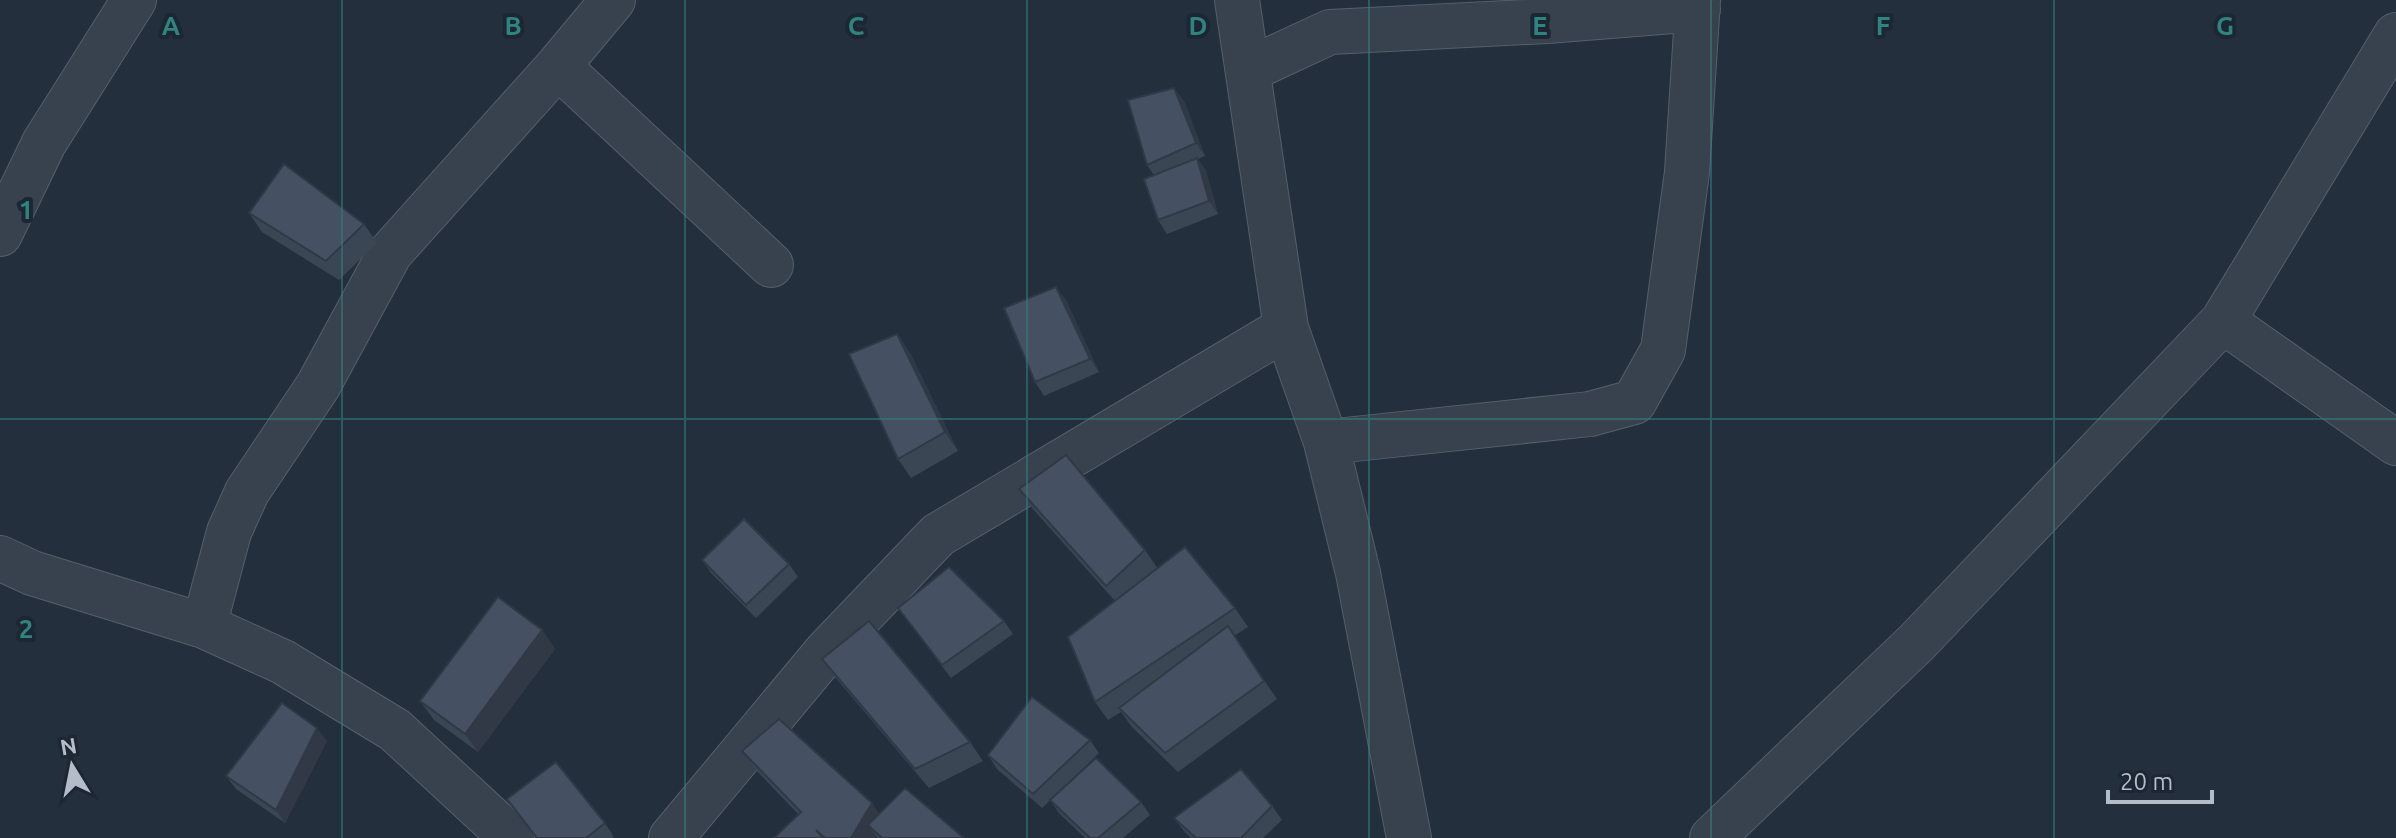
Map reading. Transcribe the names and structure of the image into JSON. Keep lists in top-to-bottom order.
{
  "scale_bar": "20 m",
  "north": "top",
  "grid": {
    "columns": [
      "A",
      "B",
      "C",
      "D",
      "E",
      "F",
      "G"
    ],
    "rows": ["1", "2"]
  }
}
